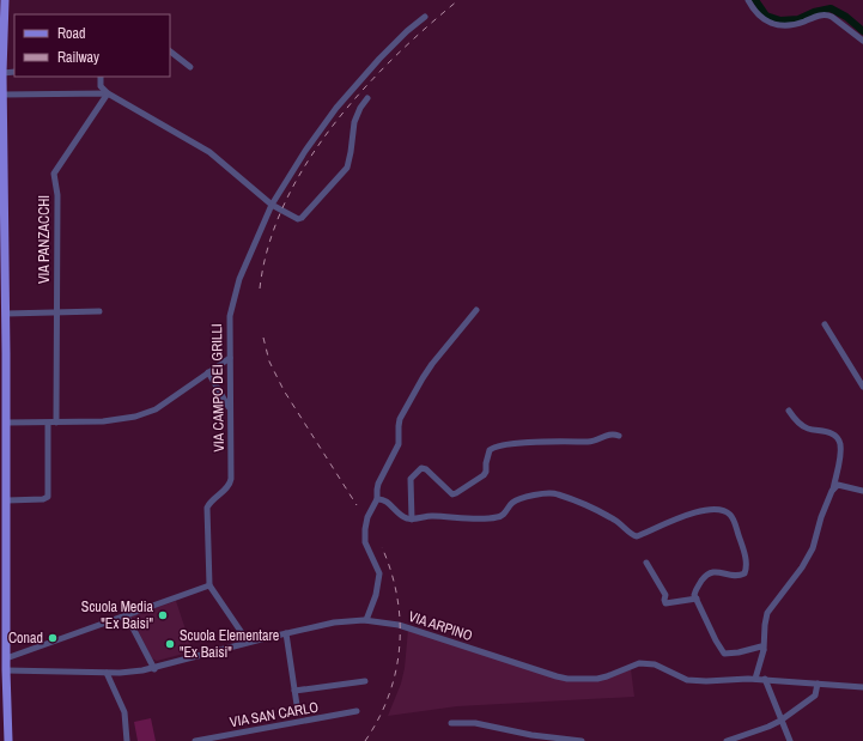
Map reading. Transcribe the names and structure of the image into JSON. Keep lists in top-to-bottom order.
{
  "streets": {
    "street": [
      "VIA PANZACCHI",
      "VIA CAMPO DEI GRILLI",
      "VIA ARPINO",
      "VIA SAN CARLO"
    ]
  },
  "places": ["Scuola Media \"Ex Baisi\"", "Conad", "Scuola Elementare \"Ex Baisi\""],
  "legend": ["Road", "Railway"]
}
